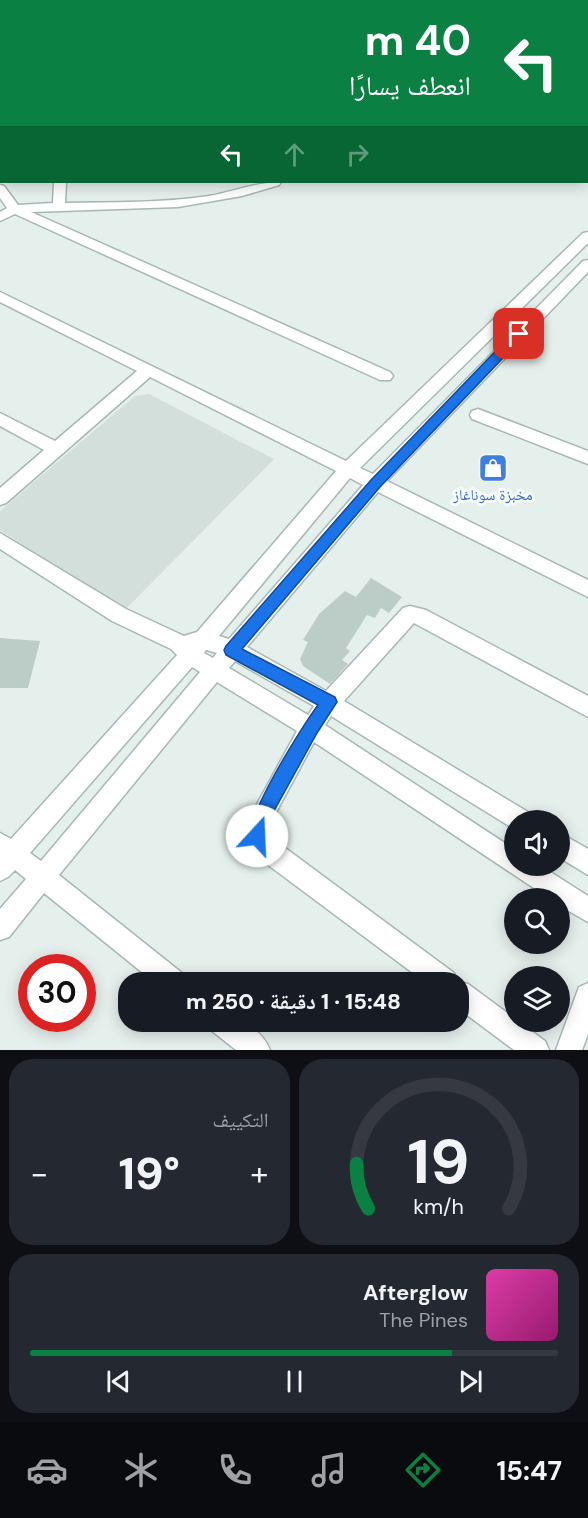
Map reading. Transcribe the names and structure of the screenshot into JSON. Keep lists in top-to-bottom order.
{
  "places": {
    "shop": ["مخبزة سوناغاز"]
  },
  "page": {
    "turn": ["40 m", "انعطف يسارًا"],
    "limit": "30",
    "trip": "15:48 · 1 دقيقة · 250 m",
    "tile": "التكييف",
    "heat": ["−", "19°", "+"],
    "song": ["Afterglow", "The Pines"],
    "tabs": "15:47",
    "gauge": ["19", "km/h"]
  }
}
